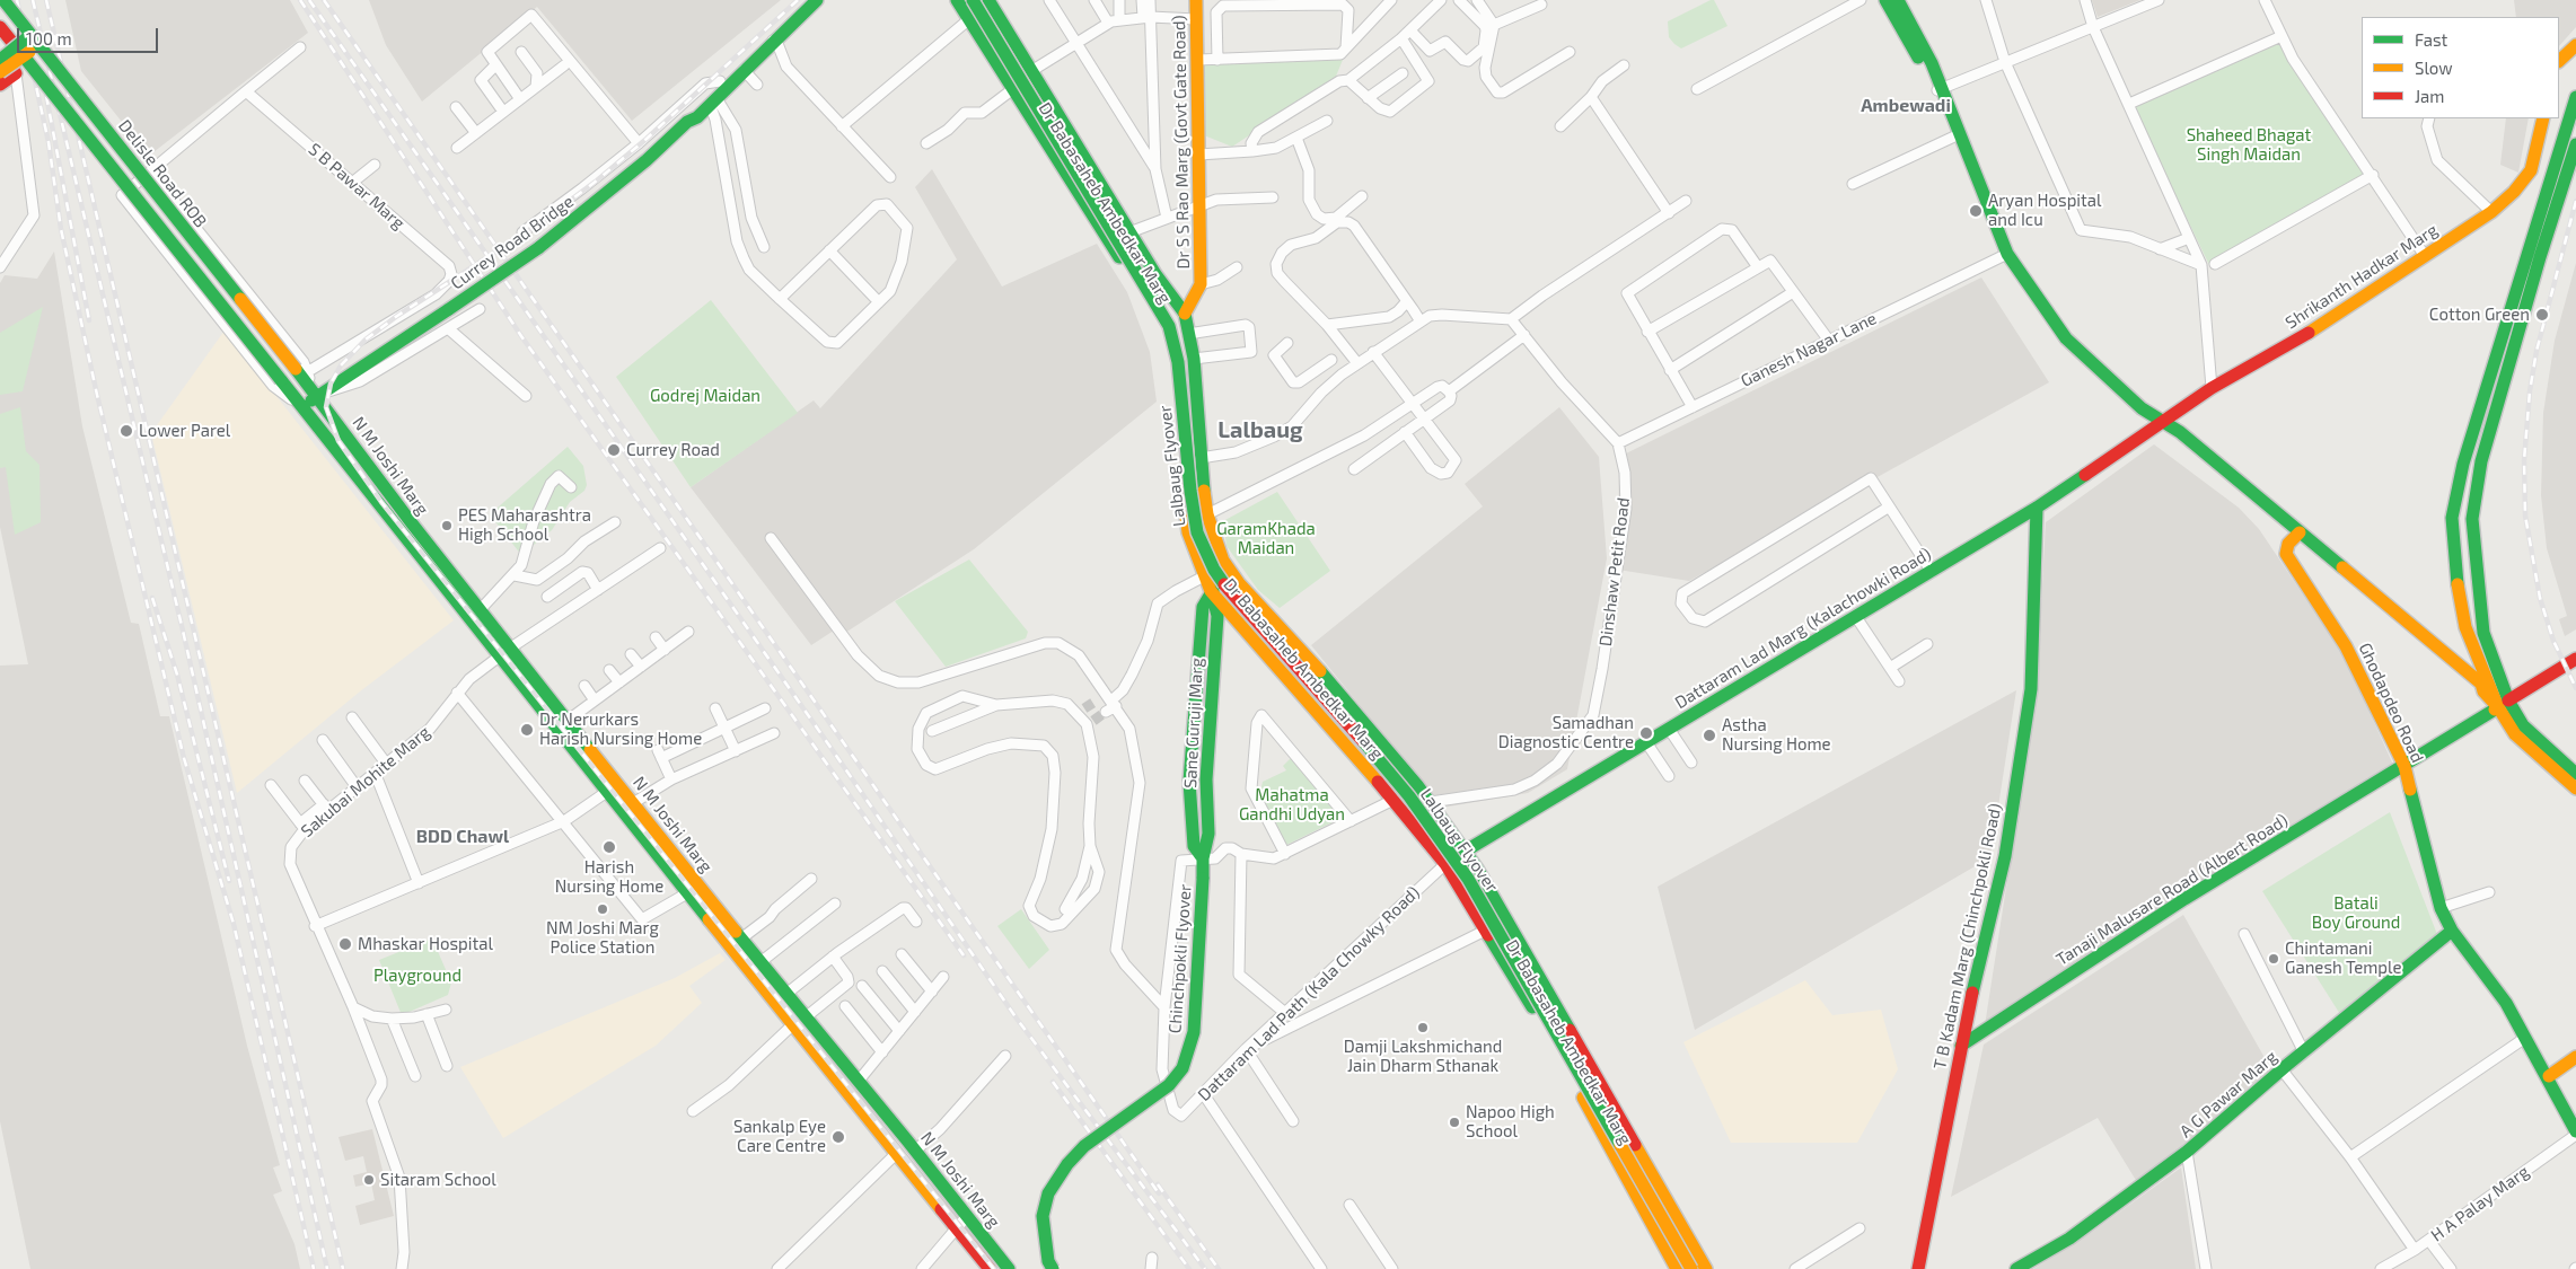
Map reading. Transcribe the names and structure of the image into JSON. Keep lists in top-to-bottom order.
{
  "streets": {
    "main road": [
      "Dr S S Rao Marg (Govt Gate Road)",
      "Delisle Road ROB",
      "Dr Babasaheb Ambedkar Marg",
      "Currey Road Bridge",
      "Shrikanth Hadkar Marg",
      "N M Joshi Marg",
      "Lalbaug Flyover",
      "Dattaram Lad Marg (Kalachowki Road)",
      "Ghodapdeo Road",
      "Tanaji Malusare Road (Albert Road)",
      "T B Kadam Marg (Chinchpokli Road)",
      "Chinchpokli Flyover",
      "A G Pawar Marg"
    ],
    "street": [
      "S B Pawar Marg",
      "Ganesh Nagar Lane",
      "Dinshaw Petit Road",
      "Sakubai Mohite Marg",
      "Dattaram Lad Path (Kala Chowky Road)",
      "H A Palay Marg"
    ]
  },
  "crossings": [
    ["Dr S S Rao Marg (Govt Gate Road)", "Dr Babasaheb Ambedkar Marg"],
    ["Delisle Road ROB", "S B Pawar Marg"],
    ["Delisle Road ROB", "Currey Road Bridge"],
    ["Delisle Road ROB", "N M Joshi Marg"],
    ["Dr Babasaheb Ambedkar Marg", "Dinshaw Petit Road"],
    ["Dr Babasaheb Ambedkar Marg", "Dattaram Lad Marg (Kalachowki Road)"],
    ["Dr Babasaheb Ambedkar Marg", "Dattaram Lad Path (Kala Chowky Road)"],
    ["Currey Road Bridge", "N M Joshi Marg"],
    ["Shrikanth Hadkar Marg", "Dattaram Lad Marg (Kalachowki Road)"],
    ["Ganesh Nagar Lane", "Dinshaw Petit Road"],
    ["N M Joshi Marg", "Sakubai Mohite Marg"],
    ["Dattaram Lad Marg (Kalachowki Road)", "T B Kadam Marg (Chinchpokli Road)"],
    ["Dattaram Lad Marg (Kalachowki Road)", "Dattaram Lad Path (Kala Chowky Road)"],
    ["Ghodapdeo Road", "Tanaji Malusare Road (Albert Road)"],
    ["Ghodapdeo Road", "A G Pawar Marg"],
    ["Ghodapdeo Road", "H A Palay Marg"],
    ["Tanaji Malusare Road (Albert Road)", "T B Kadam Marg (Chinchpokli Road)"],
    ["Chinchpokli Flyover", "Dattaram Lad Path (Kala Chowky Road)"]
  ],
  "districts": ["Ambewadi", "Lalbaug", "BDD Chawl"],
  "parks": [
    "Shaheed Bhagat Singh Maidan",
    "Godrej Maidan",
    "GaramKhada Maidan",
    "Mahatma Gandhi Udyan",
    "Batali Boy Ground",
    "Playground"
  ],
  "places": [
    "Aryan Hospital and Icu",
    "Cotton Green",
    "Lower Parel",
    "Currey Road",
    "PES Maharashtra High School",
    "Dr Nerurkars Harish Nursing Home",
    "Samadhan Diagnostic Centre",
    "Astha Nursing Home",
    "Harish Nursing Home",
    "NM Joshi Marg Police Station",
    "Mhaskar Hospital",
    "Chintamani Ganesh Temple",
    "Damji Lakshmichand Jain Dharm Sthanak",
    "Napoo High School",
    "Sankalp Eye Care Centre",
    "Sitaram School"
  ],
  "legend": ["Fast", "Slow", "Jam"],
  "scale_bar": "100 m"
}
